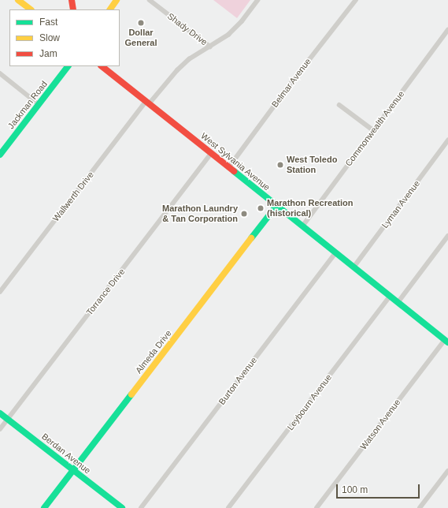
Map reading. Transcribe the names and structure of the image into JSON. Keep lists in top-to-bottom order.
{
  "streets": {
    "street": [
      "Shady Drive",
      "Belmar Avenue",
      "Jackman Road",
      "Commonwealth Avenue",
      "West Sylvania Avenue",
      "Wallwerth Drive",
      "Lyman Avenue",
      "Torrance Drive",
      "Almeda Drive",
      "Burton Avenue",
      "Leybourn Avenue",
      "Watson Avenue",
      "Berdan Avenue"
    ]
  },
  "crossings": [
    ["Shady Drive", "Wallwerth Drive"],
    ["Belmar Avenue", "West Sylvania Avenue"],
    ["Commonwealth Avenue", "West Sylvania Avenue"],
    ["West Sylvania Avenue", "Wallwerth Drive"],
    ["West Sylvania Avenue", "Lyman Avenue"],
    ["West Sylvania Avenue", "Torrance Drive"],
    ["West Sylvania Avenue", "Almeda Drive"],
    ["West Sylvania Avenue", "Burton Avenue"],
    ["West Sylvania Avenue", "Leybourn Avenue"],
    ["West Sylvania Avenue", "Watson Avenue"],
    ["Torrance Drive", "Berdan Avenue"],
    ["Almeda Drive", "Berdan Avenue"]
  ],
  "places": [
    "Dollar General",
    "West Toledo Station",
    "Marathon Recreation (historical)",
    "Marathon Laundry & Tan Corporation"
  ],
  "legend": ["Fast", "Slow", "Jam"],
  "scale_bar": "100 m"
}
